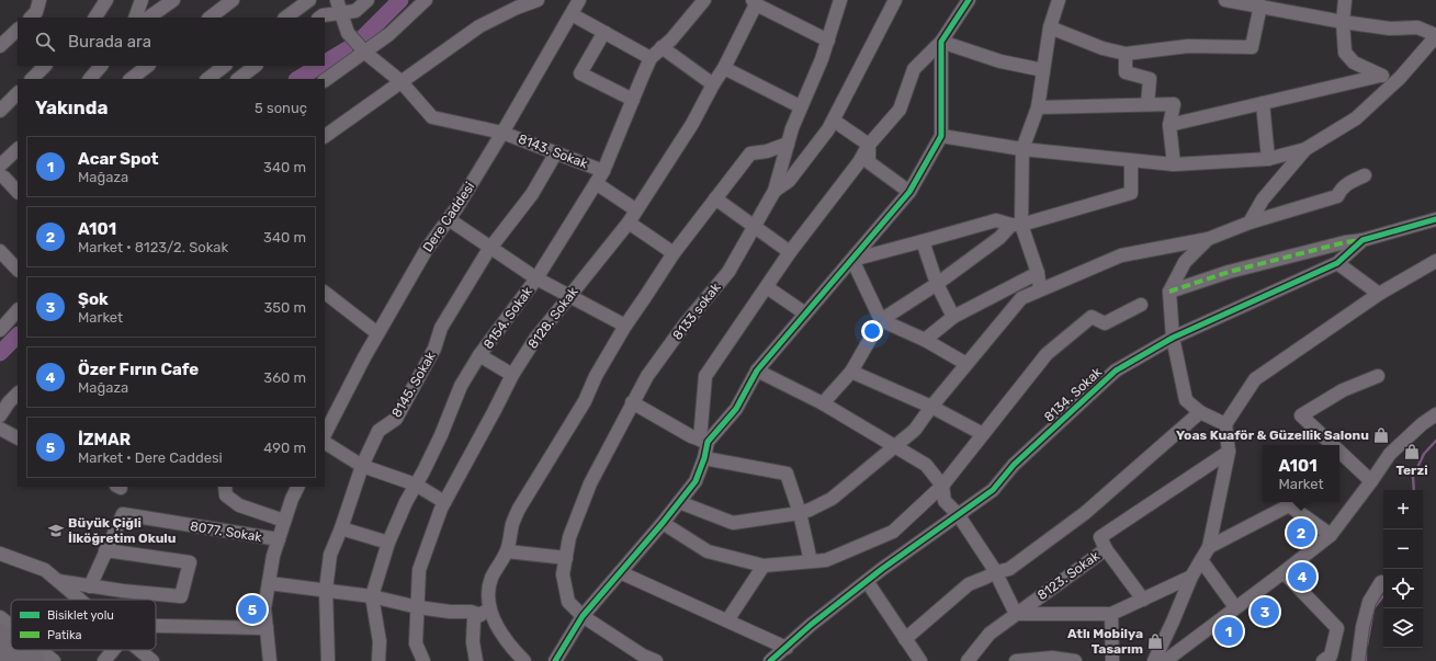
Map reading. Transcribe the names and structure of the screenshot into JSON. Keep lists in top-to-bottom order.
{
  "streets": {
    "street": [
      "8143. Sokak",
      "Dere Caddesi",
      "8133 sokak",
      "8154. Sokak",
      "8128. Sokak",
      "8145. Sokak",
      "8134. Sokak",
      "8077. Sokak",
      "8123. Sokak"
    ]
  },
  "crossings": [
    ["8143. Sokak", "Dere Caddesi"],
    ["8143. Sokak", "8154. Sokak"],
    ["8143. Sokak", "8145. Sokak"]
  ],
  "places": {
    "shop": ["Yoas Kuaför & Güzellik Salonu", "Terzi", "Atlı Mobilya Tasarım"],
    "school or university": ["Büyük Çiğli İlköğretim Okulu"]
  },
  "legend": ["Bisiklet yolu", "Patika"],
  "page": {
    "search": "Burada ara",
    "heading": ["Yakında", "5 sonuç"],
    "list": [
      {
        "mark": "1",
        "name": "Acar Spot",
        "note": "Mağaza",
        "value": "340 m"
      },
      {
        "mark": "2",
        "name": "A101",
        "note": "Market · 8123/2. Sokak",
        "value": "340 m"
      },
      {
        "mark": "3",
        "name": "Şok",
        "note": "Market",
        "value": "350 m"
      },
      {
        "mark": "4",
        "name": "Özer Fırın Cafe",
        "note": "Mağaza",
        "value": "360 m"
      },
      {
        "mark": "5",
        "name": "İZMAR",
        "note": "Market · Dere Caddesi",
        "value": "490 m"
      }
    ],
    "popup": ["A101", "Market"],
    "map_buttons": ["+", "−"],
    "pins": [
      "2",
      "4",
      "5",
      "3",
      "1"
    ]
  }
}
